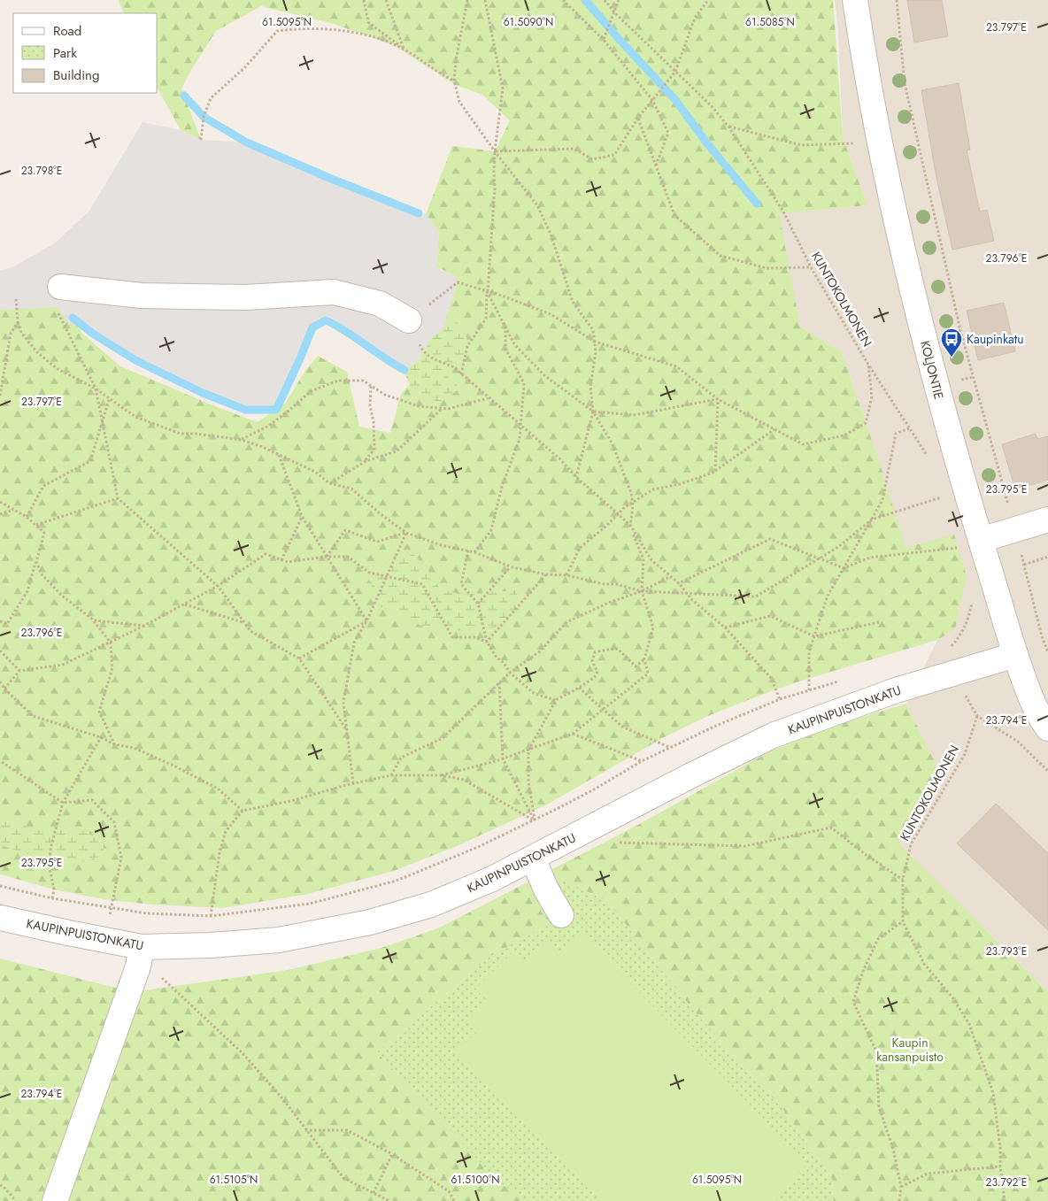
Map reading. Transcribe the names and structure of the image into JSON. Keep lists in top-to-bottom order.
{
  "streets": {
    "street": ["KOLJONTIE", "KAUPINPUISTONKATU"],
    "path": ["KUNTOKOLMONEN"]
  },
  "crossings": [
    ["KOLJONTIE", "KAUPINPUISTONKATU"]
  ],
  "parks": ["Kaupin kansanpuisto"],
  "places": {
    "bus stop": ["Kaupinkatu"]
  },
  "legend": ["Road", "Park", "Building"],
  "coordinates": [
    "61.5095°N",
    "61.5090°N",
    "61.5085°N",
    "23.797°E",
    "23.798°E",
    "23.796°E",
    "23.795°E",
    "23.794°E",
    "23.793°E",
    "61.5105°N",
    "61.5100°N",
    "23.792°E"
  ]
}
